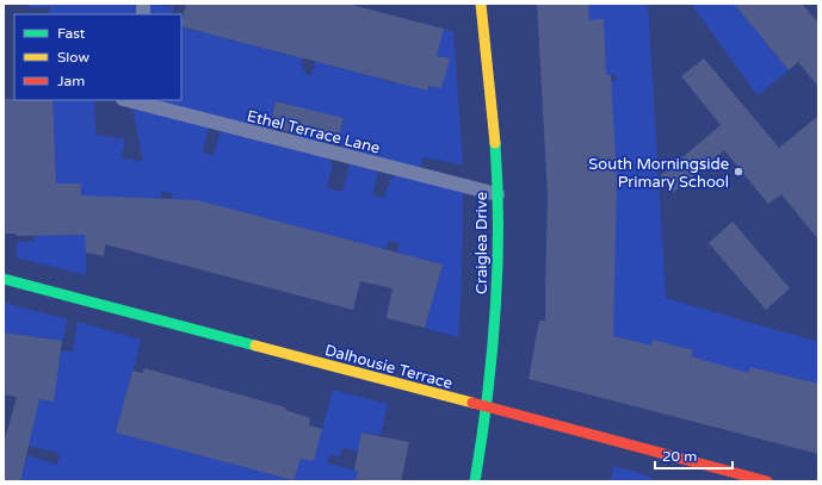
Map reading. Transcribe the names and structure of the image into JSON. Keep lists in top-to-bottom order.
{
  "streets": {
    "street": ["Craiglea Drive", "Dalhousie Terrace"],
    "lane": ["Ethel Terrace Lane"]
  },
  "crossings": [
    ["Ethel Terrace Lane", "Craiglea Drive"],
    ["Craiglea Drive", "Dalhousie Terrace"]
  ],
  "places": ["South Morningside Primary School"],
  "legend": ["Fast", "Slow", "Jam"],
  "scale_bar": "20 m"
}
